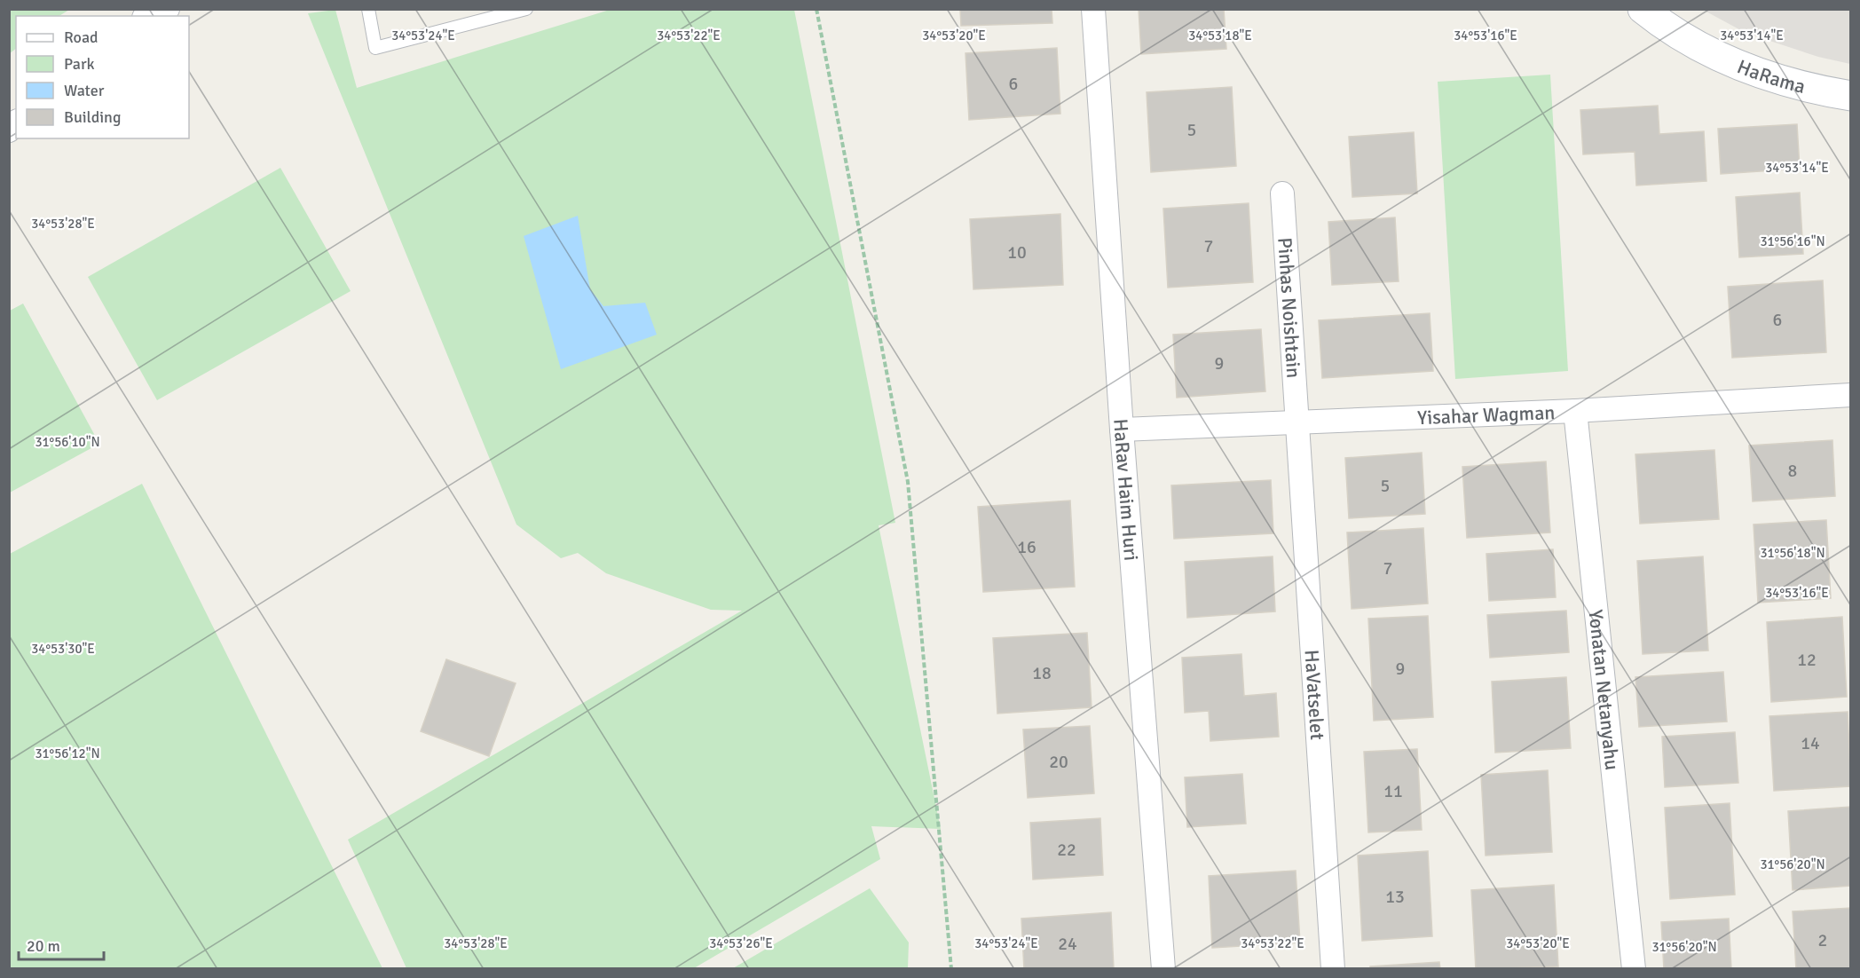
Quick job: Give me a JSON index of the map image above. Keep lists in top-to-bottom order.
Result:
{
  "streets": {
    "street": [
      "HaRama",
      "Pinhas Noishtain",
      "Yisahar Wagman",
      "HaRav Haim Huri",
      "Yonatan Netanyahu",
      "HaVatselet"
    ]
  },
  "crossings": [
    ["Pinhas Noishtain", "Yisahar Wagman"],
    ["Pinhas Noishtain", "HaVatselet"],
    ["Yisahar Wagman", "HaRav Haim Huri"],
    ["Yisahar Wagman", "Yonatan Netanyahu"],
    ["Yisahar Wagman", "HaVatselet"]
  ],
  "house_numbers": [
    "6",
    "5",
    "7",
    "10",
    "6",
    "9",
    "8",
    "5",
    "16",
    "7",
    "12",
    "9",
    "18",
    "14",
    "20",
    "11",
    "22",
    "13",
    "2",
    "24"
  ],
  "legend": [
    "Road",
    "Park",
    "Water",
    "Building"
  ],
  "scale_bar": "20 m",
  "coordinates": [
    "34°53'16\"E",
    "34°53'24\"E",
    "34°53'22\"E",
    "34°53'20\"E",
    "34°53'18\"E",
    "34°53'14\"E",
    "34°53'28\"E",
    "31°56'16\"N",
    "31°56'10\"N",
    "31°56'18\"N",
    "34°53'30\"E",
    "31°56'12\"N",
    "31°56'20\"N",
    "34°53'26\"E"
  ]
}
